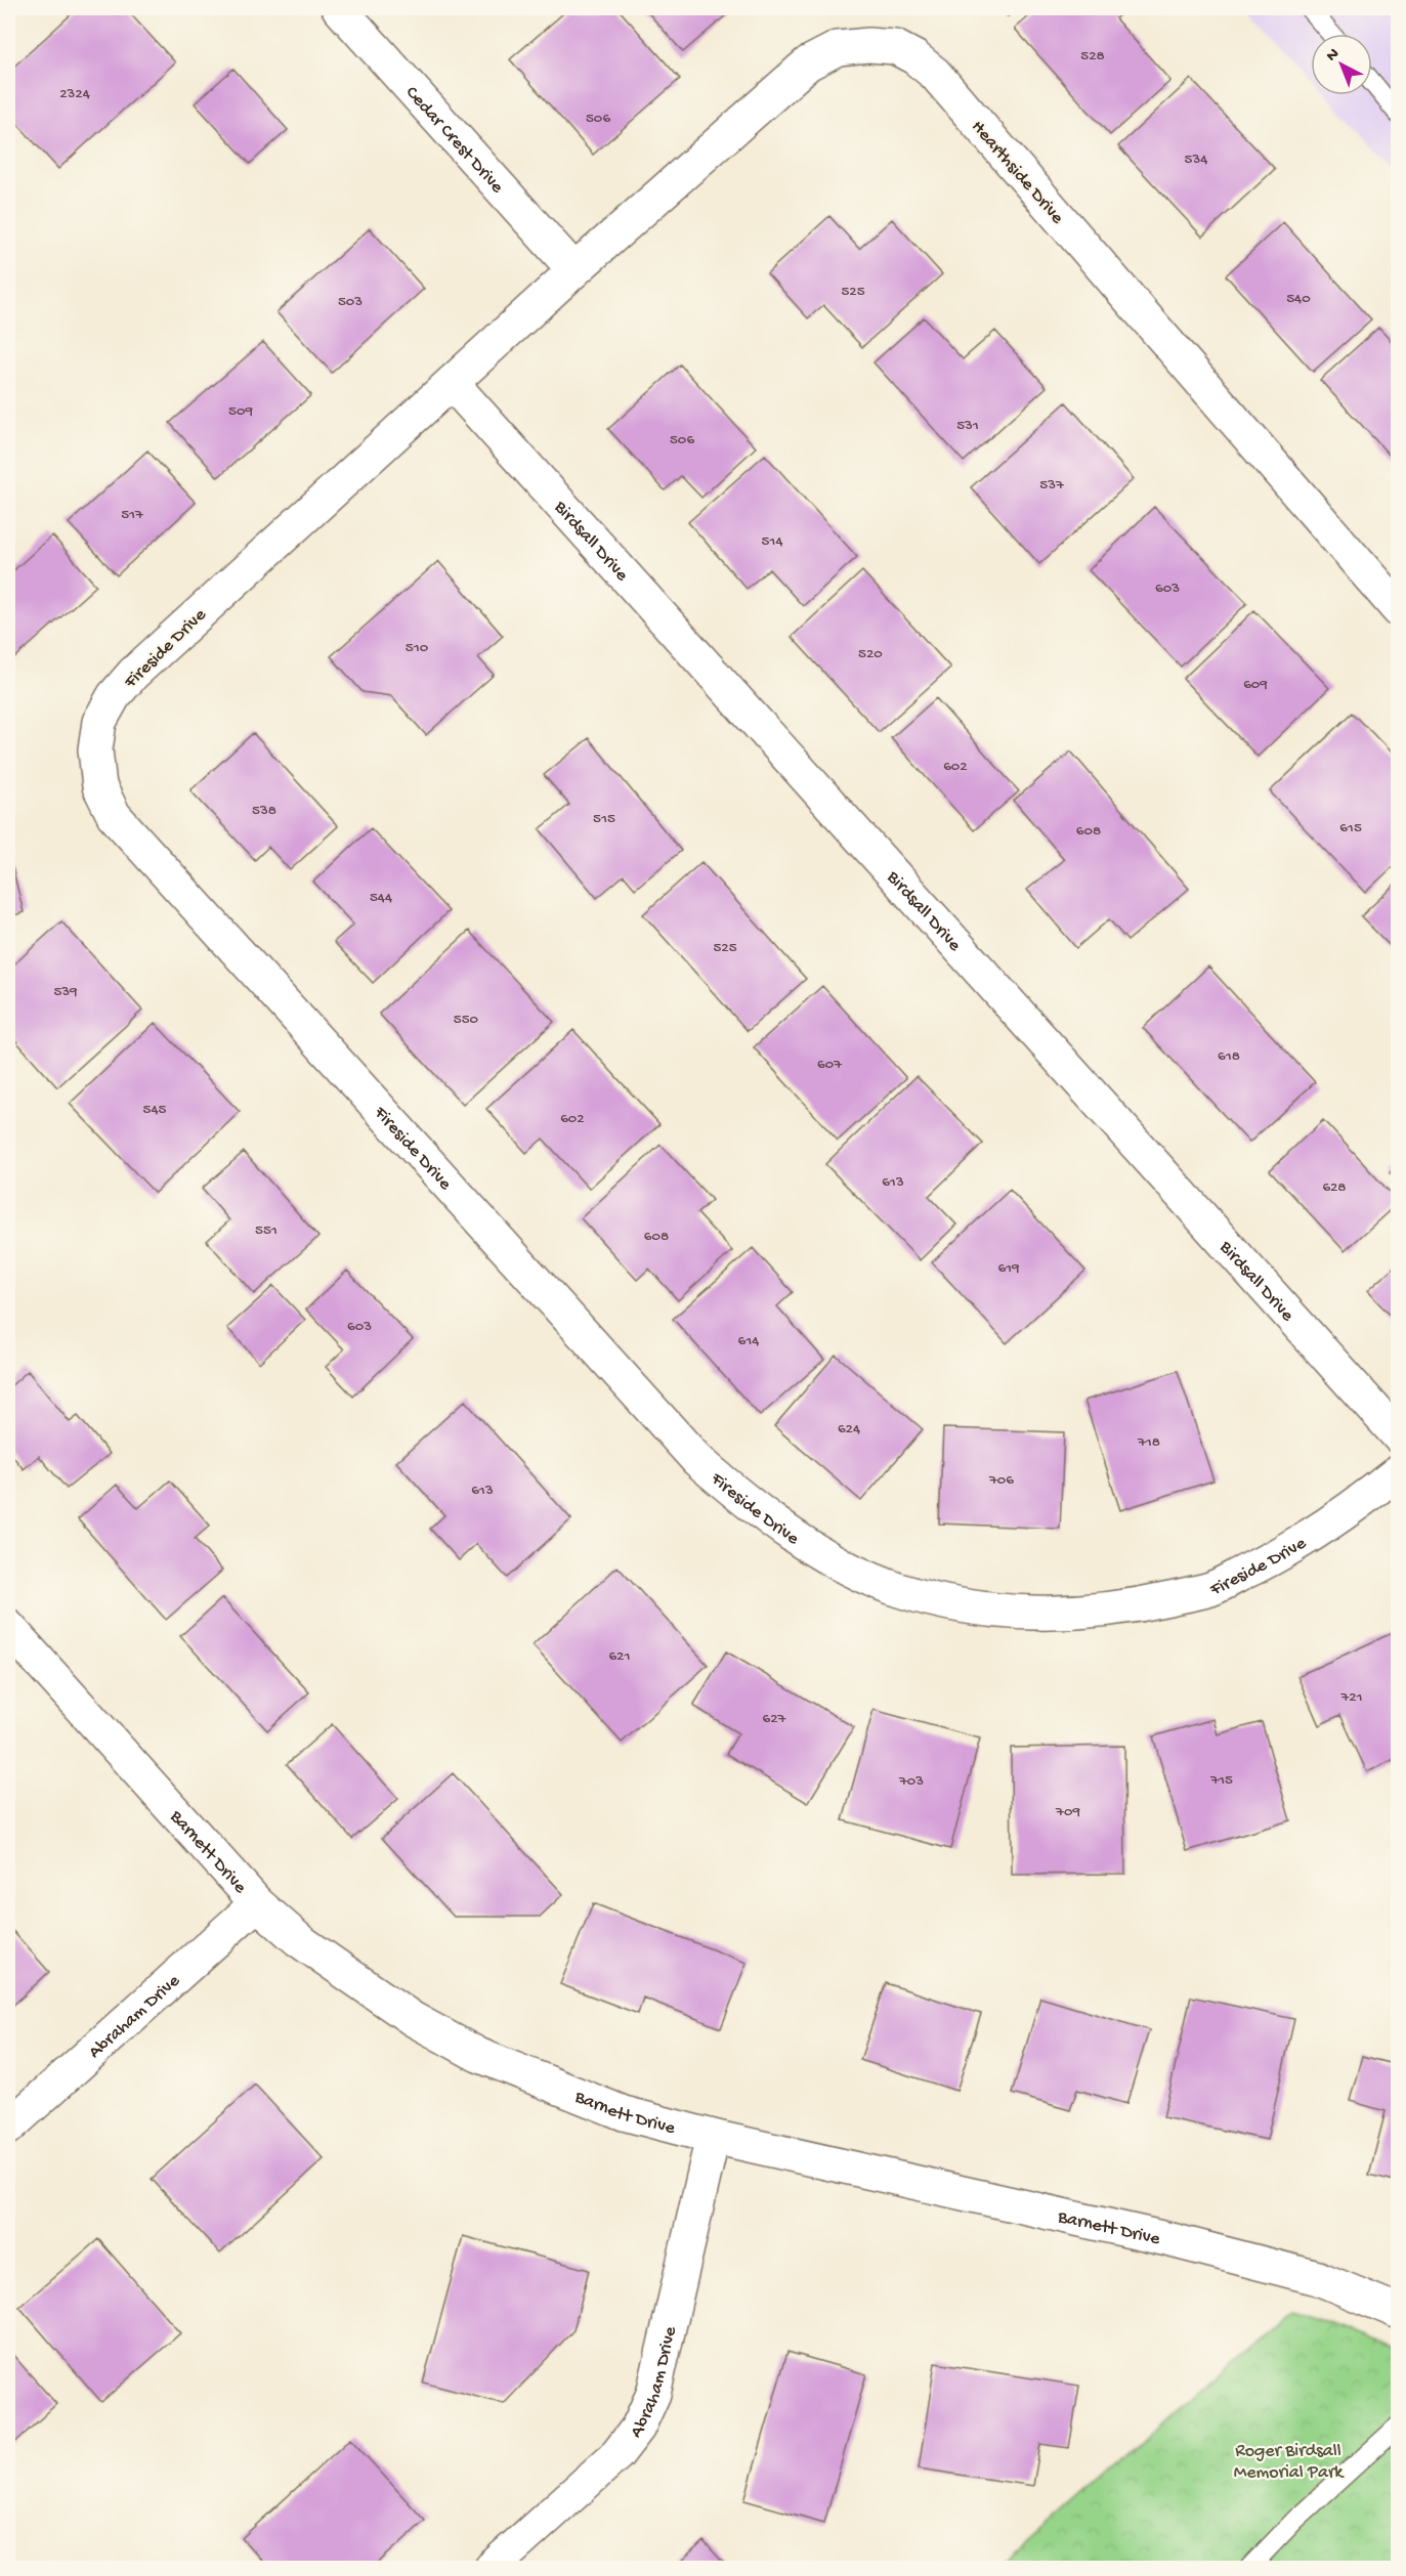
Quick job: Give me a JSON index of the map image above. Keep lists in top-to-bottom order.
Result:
{
  "streets": {
    "street": [
      "Cedar Crest Drive",
      "Hearthside Drive",
      "Birdsall Drive",
      "Fireside Drive",
      "Barnett Drive",
      "Abraham Drive"
    ]
  },
  "crossings": [
    ["Cedar Crest Drive", "Hearthside Drive"],
    ["Cedar Crest Drive", "Fireside Drive"],
    ["Hearthside Drive", "Fireside Drive"],
    ["Birdsall Drive", "Fireside Drive"],
    ["Barnett Drive", "Abraham Drive"]
  ],
  "parks": ["Roger Birdsall Memorial Park"],
  "house_numbers": [
    "528",
    "2324",
    "506",
    "534",
    "525",
    "540",
    "503",
    "509",
    "531",
    "506",
    "537",
    "517",
    "514",
    "603",
    "510",
    "520",
    "609",
    "602",
    "538",
    "515",
    "615",
    "608",
    "544",
    "525",
    "539",
    "550",
    "618",
    "607",
    "545",
    "602",
    "613",
    "628",
    "551",
    "608",
    "619",
    "603",
    "614",
    "624",
    "718",
    "706",
    "613",
    "621",
    "721",
    "627",
    "715",
    "703",
    "709"
  ],
  "north": "top left"
}
